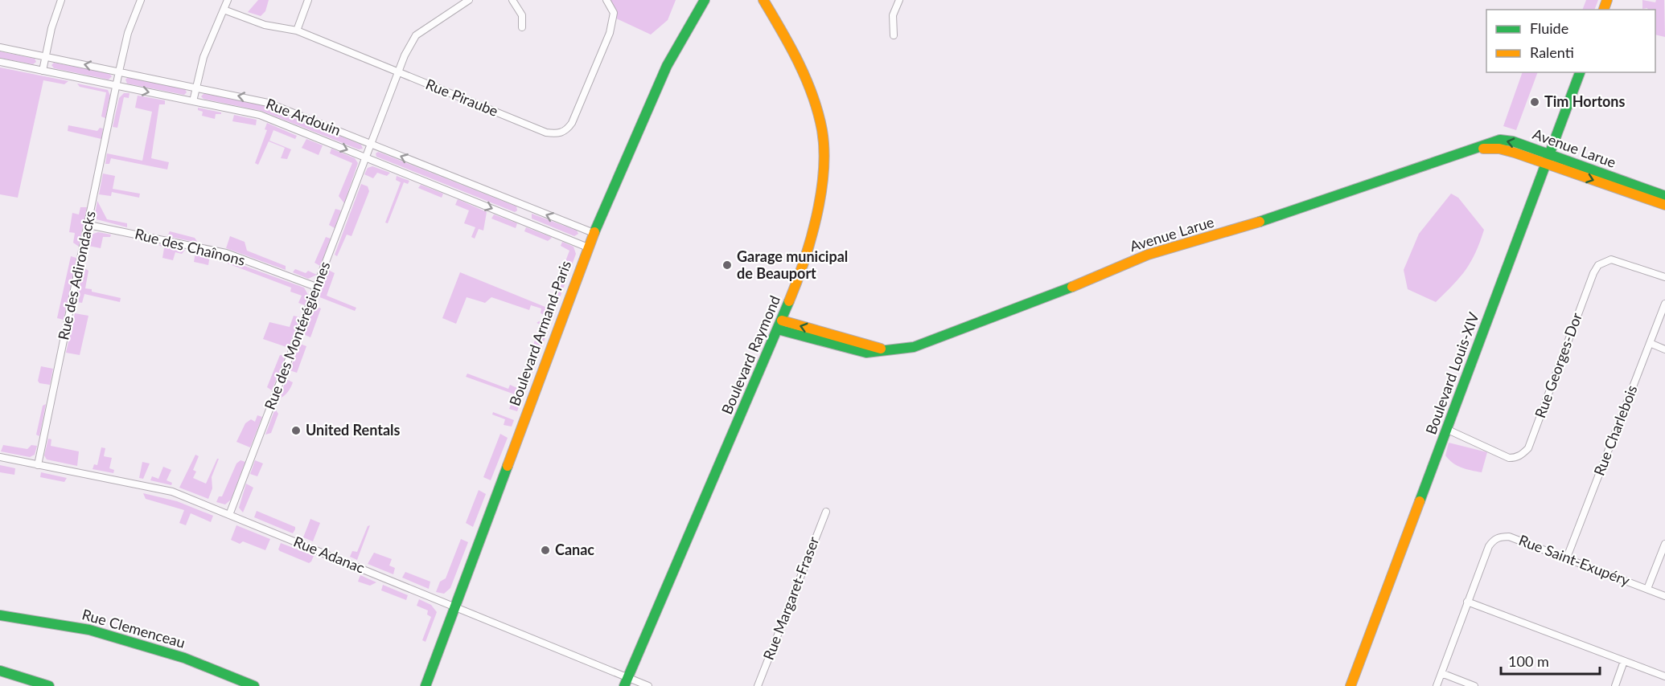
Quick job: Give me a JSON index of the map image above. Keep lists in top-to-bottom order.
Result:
{
  "streets": {
    "main road": [
      "Avenue Larue",
      "Boulevard Armand-Paris",
      "Boulevard Raymond",
      "Boulevard Louis-XIV",
      "Rue Clemenceau"
    ],
    "street": [
      "Rue Piraube",
      "Rue Ardouin",
      "Rue des Chaînons",
      "Rue des Adirondacks",
      "Rue des Montérégiennes",
      "Rue Georges-Dor",
      "Rue Charlebois",
      "Rue Adanac",
      "Rue Saint-Exupéry",
      "Rue Margaret-Fraser"
    ]
  },
  "crossings": [
    ["Rue Piraube", "Rue des Montérégiennes"],
    ["Rue Ardouin", "Rue des Adirondacks"],
    ["Rue Ardouin", "Boulevard Armand-Paris"],
    ["Rue Ardouin", "Rue des Montérégiennes"],
    ["Avenue Larue", "Boulevard Raymond"],
    ["Avenue Larue", "Boulevard Louis-XIV"],
    ["Rue des Chaînons", "Rue des Adirondacks"],
    ["Rue des Chaînons", "Rue des Montérégiennes"],
    ["Rue des Adirondacks", "Rue Adanac"],
    ["Boulevard Armand-Paris", "Rue Adanac"],
    ["Rue des Montérégiennes", "Rue Adanac"],
    ["Boulevard Raymond", "Rue Adanac"],
    ["Rue Georges-Dor", "Boulevard Louis-XIV"],
    ["Rue Charlebois", "Rue Saint-Exupéry"]
  ],
  "places": [
    "Tim Hortons",
    "Garage municipal de Beauport",
    "United Rentals",
    "Canac"
  ],
  "legend": ["Fluide", "Ralenti"],
  "scale_bar": "100 m"
}
